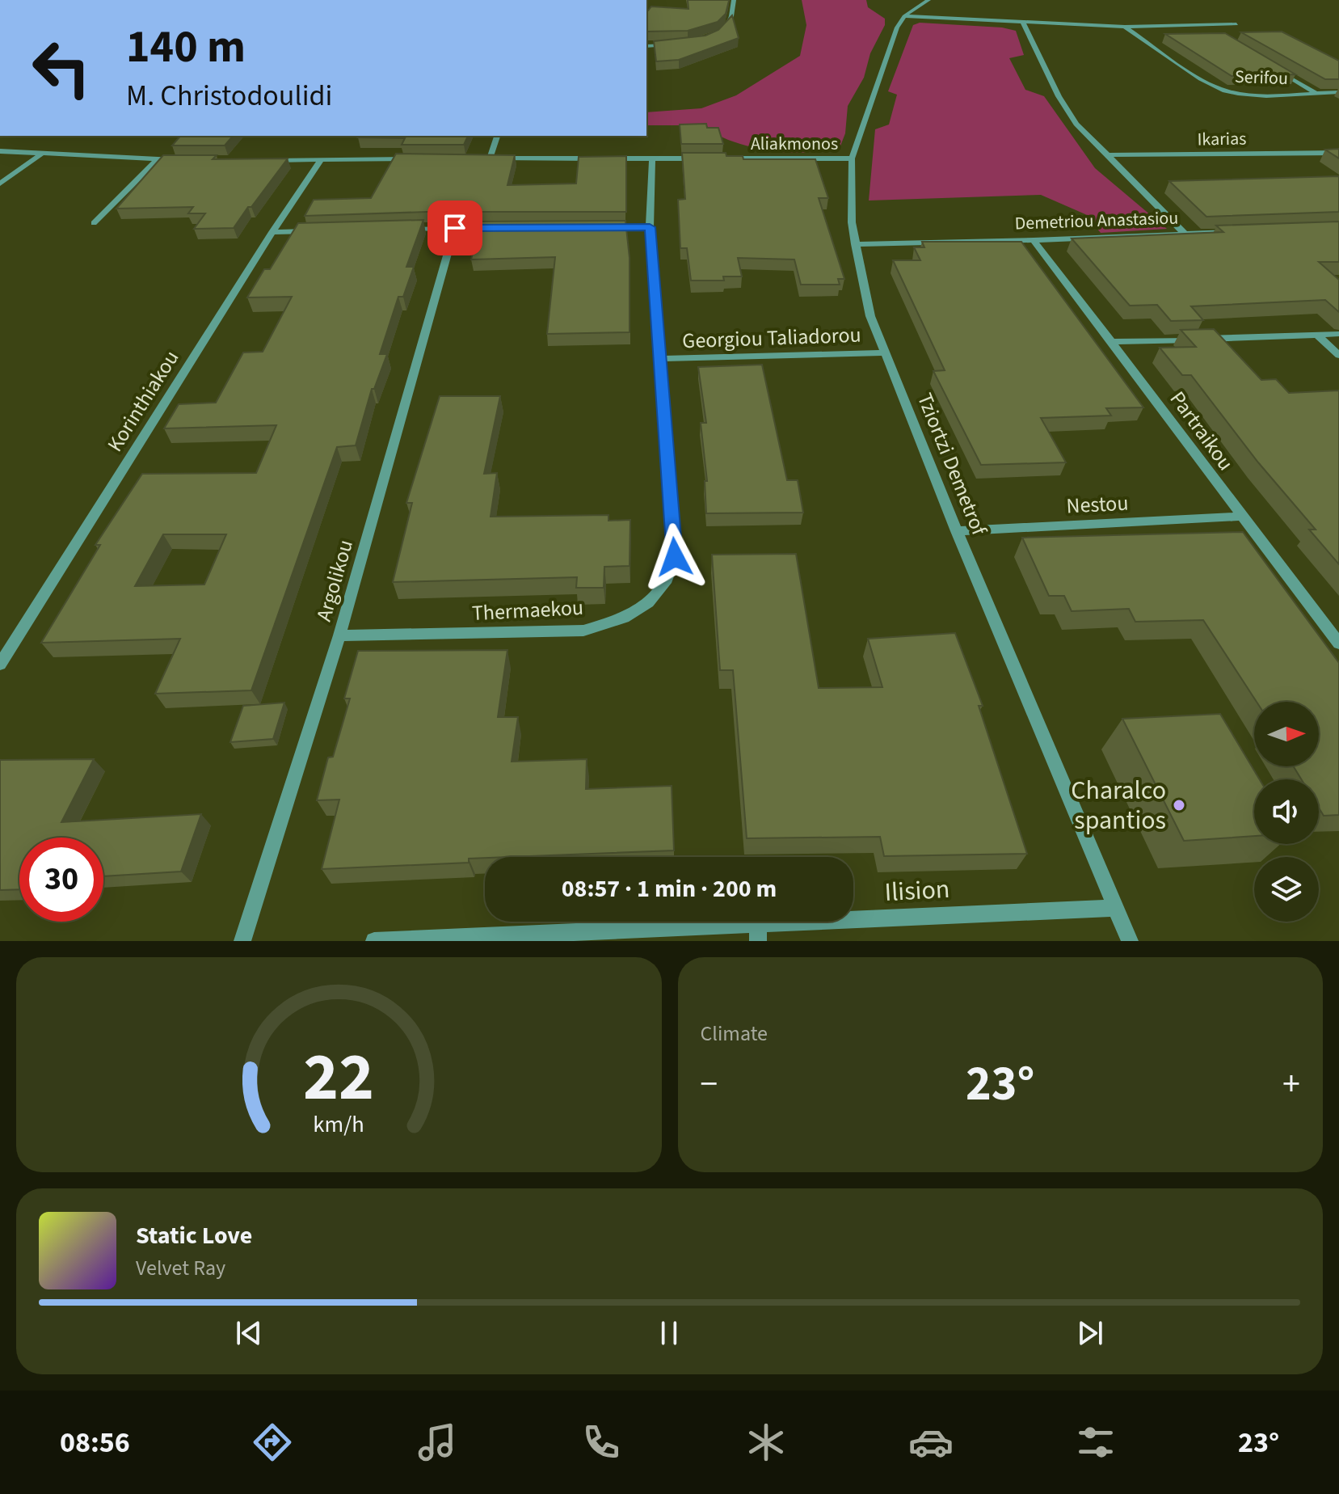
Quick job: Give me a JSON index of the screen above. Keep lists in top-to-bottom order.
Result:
{
  "streets": {
    "street": [
      "Serifou",
      "Ikarias",
      "Aliakmonos",
      "Demetriou Anastasiou",
      "Georgiou Taliadorou",
      "Korinthiakou",
      "Partraikou",
      "Tziortzi Demetrof",
      "Nestou",
      "Argolikou",
      "Thermaekou",
      "Ilision"
    ]
  },
  "crossings": [
    ["Aliakmonos", "Tziortzi Demetrof"],
    ["Demetriou Anastasiou", "Partraikou"],
    ["Demetriou Anastasiou", "Tziortzi Demetrof"],
    ["Georgiou Taliadorou", "Tziortzi Demetrof"],
    ["Georgiou Taliadorou", "Thermaekou"],
    ["Partraikou", "Nestou"],
    ["Tziortzi Demetrof", "Nestou"],
    ["Tziortzi Demetrof", "Ilision"],
    ["Argolikou", "Thermaekou"]
  ],
  "places": ["Charalco spantios"],
  "north": "right",
  "page": {
    "turn": ["140 m", "M. Christodoulidi"],
    "limit": "30",
    "trip": "08:57 · 1 min · 200 m",
    "tile": "Climate",
    "heat": ["−", "23°", "+"],
    "song": ["Static Love", "Velvet Ray"],
    "tabs": ["08:56", "23°"],
    "gauge": ["22", "km/h"]
  }
}
